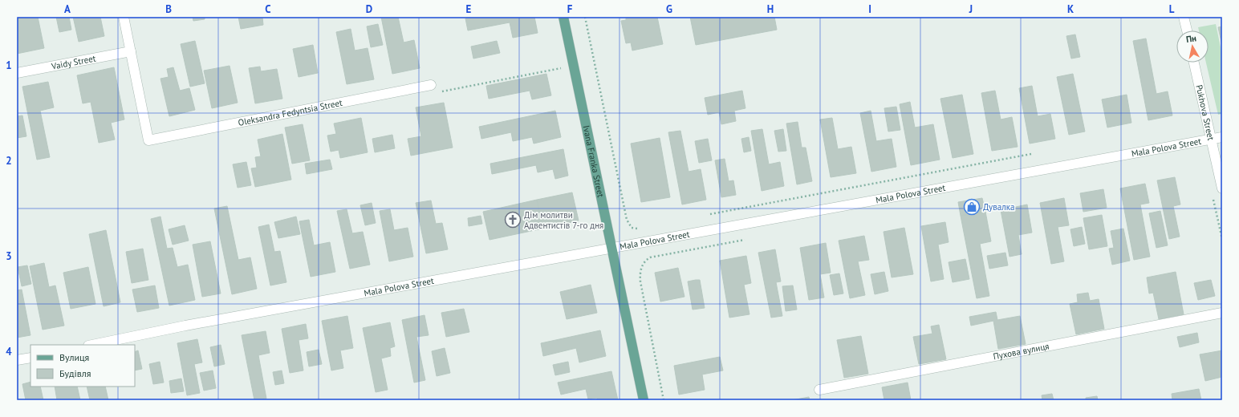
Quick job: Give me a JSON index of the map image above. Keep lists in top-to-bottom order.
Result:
{
  "streets": {
    "main road": ["Ivana Franka Street"],
    "street": [
      "Vaidy Street",
      "Oleksandra Fedyntsia Street",
      "Pukhova Street",
      "Mala Polova Street",
      "Пухова вулиця"
    ]
  },
  "crossings": [
    ["Vaidy Street", "Oleksandra Fedyntsia Street"],
    ["Pukhova Street", "Mala Polova Street"],
    ["Mala Polova Street", "Ivana Franka Street"]
  ],
  "places": {
    "shop": ["Дувалка"],
    "church": ["Дім молитви Адвентистів 7-го дня"]
  },
  "legend": ["Вулиця", "Будівля"],
  "north": "top",
  "grid": {
    "columns": [
      "A",
      "B",
      "C",
      "D",
      "E",
      "F",
      "G",
      "H",
      "I",
      "J",
      "K",
      "L"
    ],
    "rows": [
      "1",
      "2",
      "3",
      "4"
    ]
  }
}
